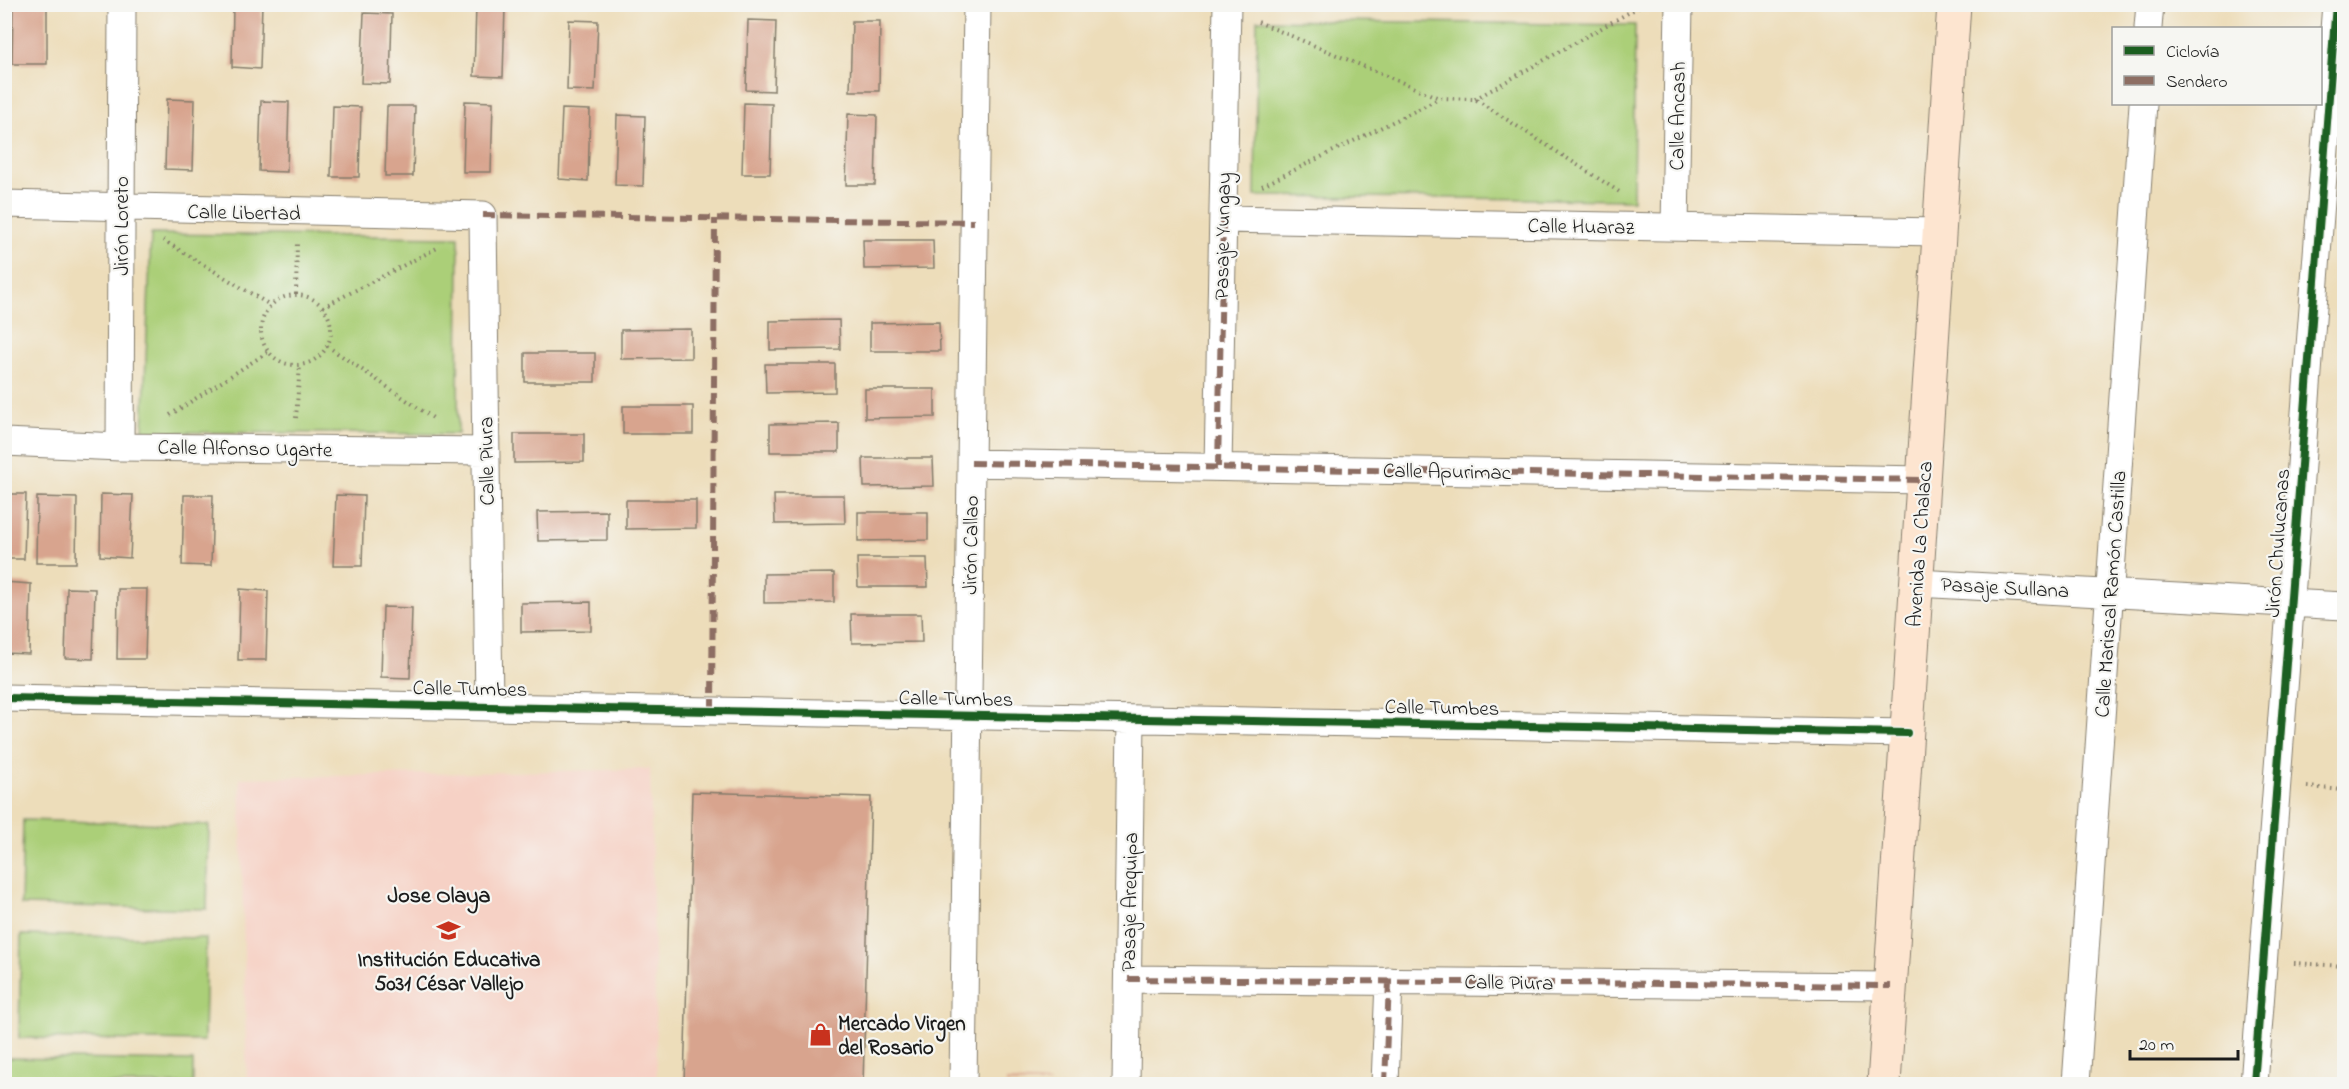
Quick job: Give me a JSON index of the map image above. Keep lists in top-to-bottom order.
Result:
{
  "streets": {
    "street": [
      "Calle Ancash",
      "Calle Libertad",
      "Jirón Loreto",
      "Calle Huaraz",
      "Pasaje Yungay",
      "Calle Alfonso Ugarte",
      "Calle Piura",
      "Calle Apurimac",
      "Jirón Chulucanas",
      "Avenida La Chalaca",
      "Jirón Callao",
      "Pasaje Sullana",
      "Calle Mariscal Ramón Castilla",
      "Calle Tumbes",
      "Pasaje Arequipa"
    ]
  },
  "crossings": [
    ["Calle Ancash", "Calle Huaraz"],
    ["Calle Libertad", "Jirón Loreto"],
    ["Calle Libertad", "Calle Piura"],
    ["Jirón Loreto", "Calle Alfonso Ugarte"],
    ["Calle Huaraz", "Pasaje Yungay"],
    ["Calle Huaraz", "Avenida La Chalaca"],
    ["Pasaje Yungay", "Calle Apurimac"],
    ["Calle Alfonso Ugarte", "Calle Piura"],
    ["Calle Piura", "Avenida La Chalaca"],
    ["Calle Piura", "Calle Tumbes"],
    ["Calle Piura", "Pasaje Arequipa"],
    ["Calle Apurimac", "Avenida La Chalaca"],
    ["Calle Apurimac", "Jirón Callao"],
    ["Jirón Chulucanas", "Pasaje Sullana"],
    ["Avenida La Chalaca", "Pasaje Sullana"],
    ["Avenida La Chalaca", "Calle Tumbes"],
    ["Jirón Callao", "Calle Tumbes"],
    ["Pasaje Sullana", "Calle Mariscal Ramón Castilla"],
    ["Calle Tumbes", "Pasaje Arequipa"]
  ],
  "districts": ["Jose Olaya"],
  "places": {
    "school or university": ["Institución Educativa 5031 César Vallejo"],
    "shop": ["Mercado Virgen del Rosario"]
  },
  "legend": ["Ciclovía", "Sendero"],
  "scale_bar": "20 m"
}
